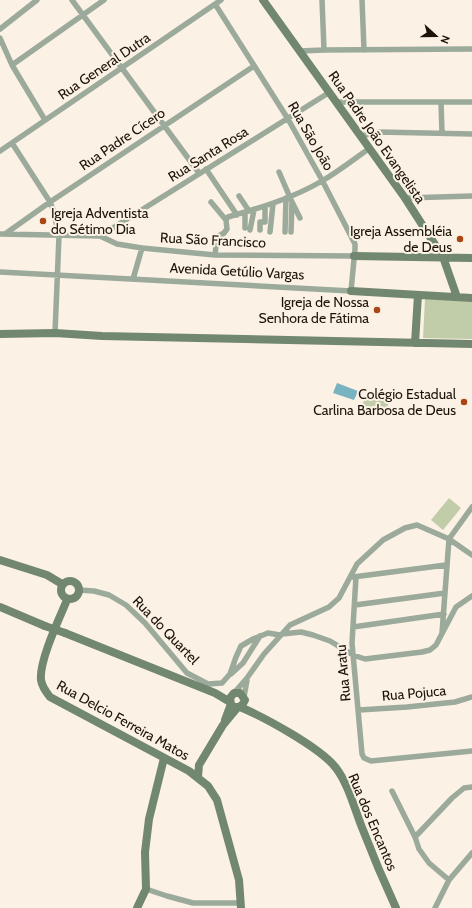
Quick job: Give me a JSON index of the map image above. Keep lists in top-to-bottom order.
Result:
{
  "streets": {
    "street": [
      "Rua General Dutra",
      "Rua São João",
      "Rua Padre João Evangelista",
      "Rua Padre Cícero",
      "Rua Santa Rosa",
      "Rua São Francisco",
      "Avenida Getúlio Vargas",
      "Rua do Quartel",
      "Rua Aratu",
      "Rua Pojuca",
      "Rua Delcio Ferreira Matos",
      "Rua dos Encantos"
    ]
  },
  "crossings": [
    ["Rua General Dutra", "Rua São João"],
    ["Rua São João", "Rua Padre Cícero"],
    ["Rua São João", "Rua Santa Rosa"],
    ["Rua São João", "Rua São Francisco"],
    ["Rua São João", "Avenida Getúlio Vargas"],
    ["Rua Padre João Evangelista", "Rua Santa Rosa"],
    ["Rua Padre João Evangelista", "Avenida Getúlio Vargas"],
    ["Rua Padre Cícero", "Rua São Francisco"],
    ["Rua Santa Rosa", "Rua São Francisco"],
    ["Rua do Quartel", "Rua Delcio Ferreira Matos"],
    ["Rua do Quartel", "Rua dos Encantos"],
    ["Rua Aratu", "Rua Pojuca"]
  ],
  "places": [
    "Igreja Adventista do Sétimo Dia",
    "Igreja Assembléia de Deus",
    "Igreja de Nossa Senhora de Fátima",
    "Colégio Estadual Carlina Barbosa de Deus"
  ],
  "north": "right"
}
